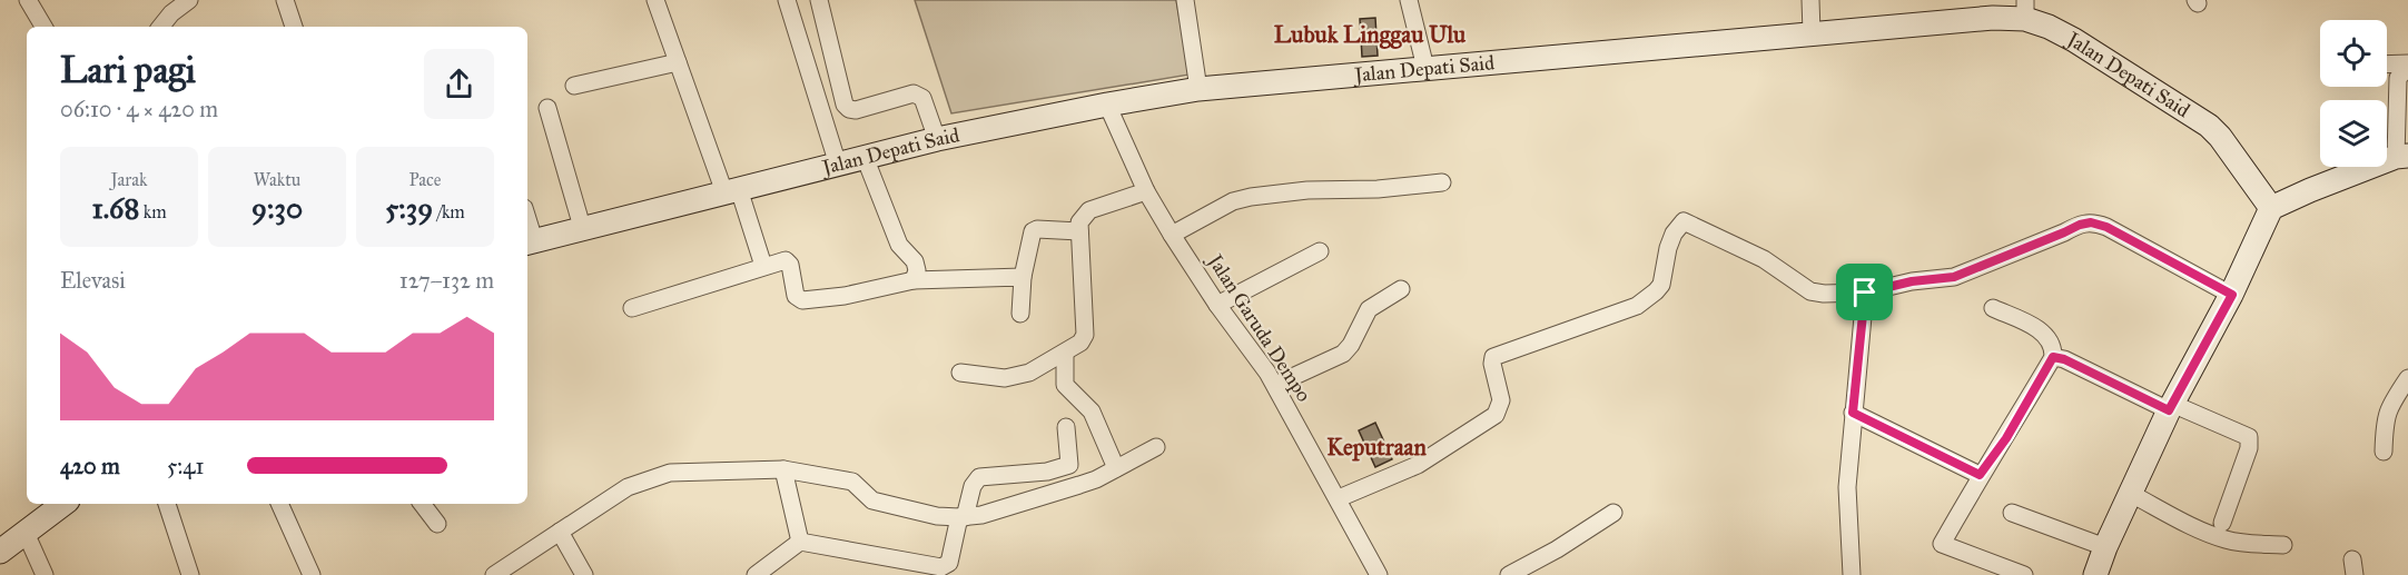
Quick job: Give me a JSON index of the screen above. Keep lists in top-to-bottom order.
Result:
{
  "streets": {
    "main road": ["Jalan Depati Said"],
    "street": ["Jalan Garuda Dempo"]
  },
  "crossings": [
    ["Jalan Depati Said", "Jalan Garuda Dempo"]
  ],
  "districts": ["Lubuk Linggau Ulu", "Keputraan"],
  "page": {
    "heading": ["Lari pagi", "06:10 · 4 × 420 m"],
    "stats": [
      ["Jarak", "1.68 km"],
      ["Waktu", "9:30"],
      ["Pace", "5:39 /km"]
    ],
    "chart": ["Elevasi", "127–132 m"],
    "list": [
      {
        "name": "420 m",
        "note": "5:41"
      }
    ]
  }
}
